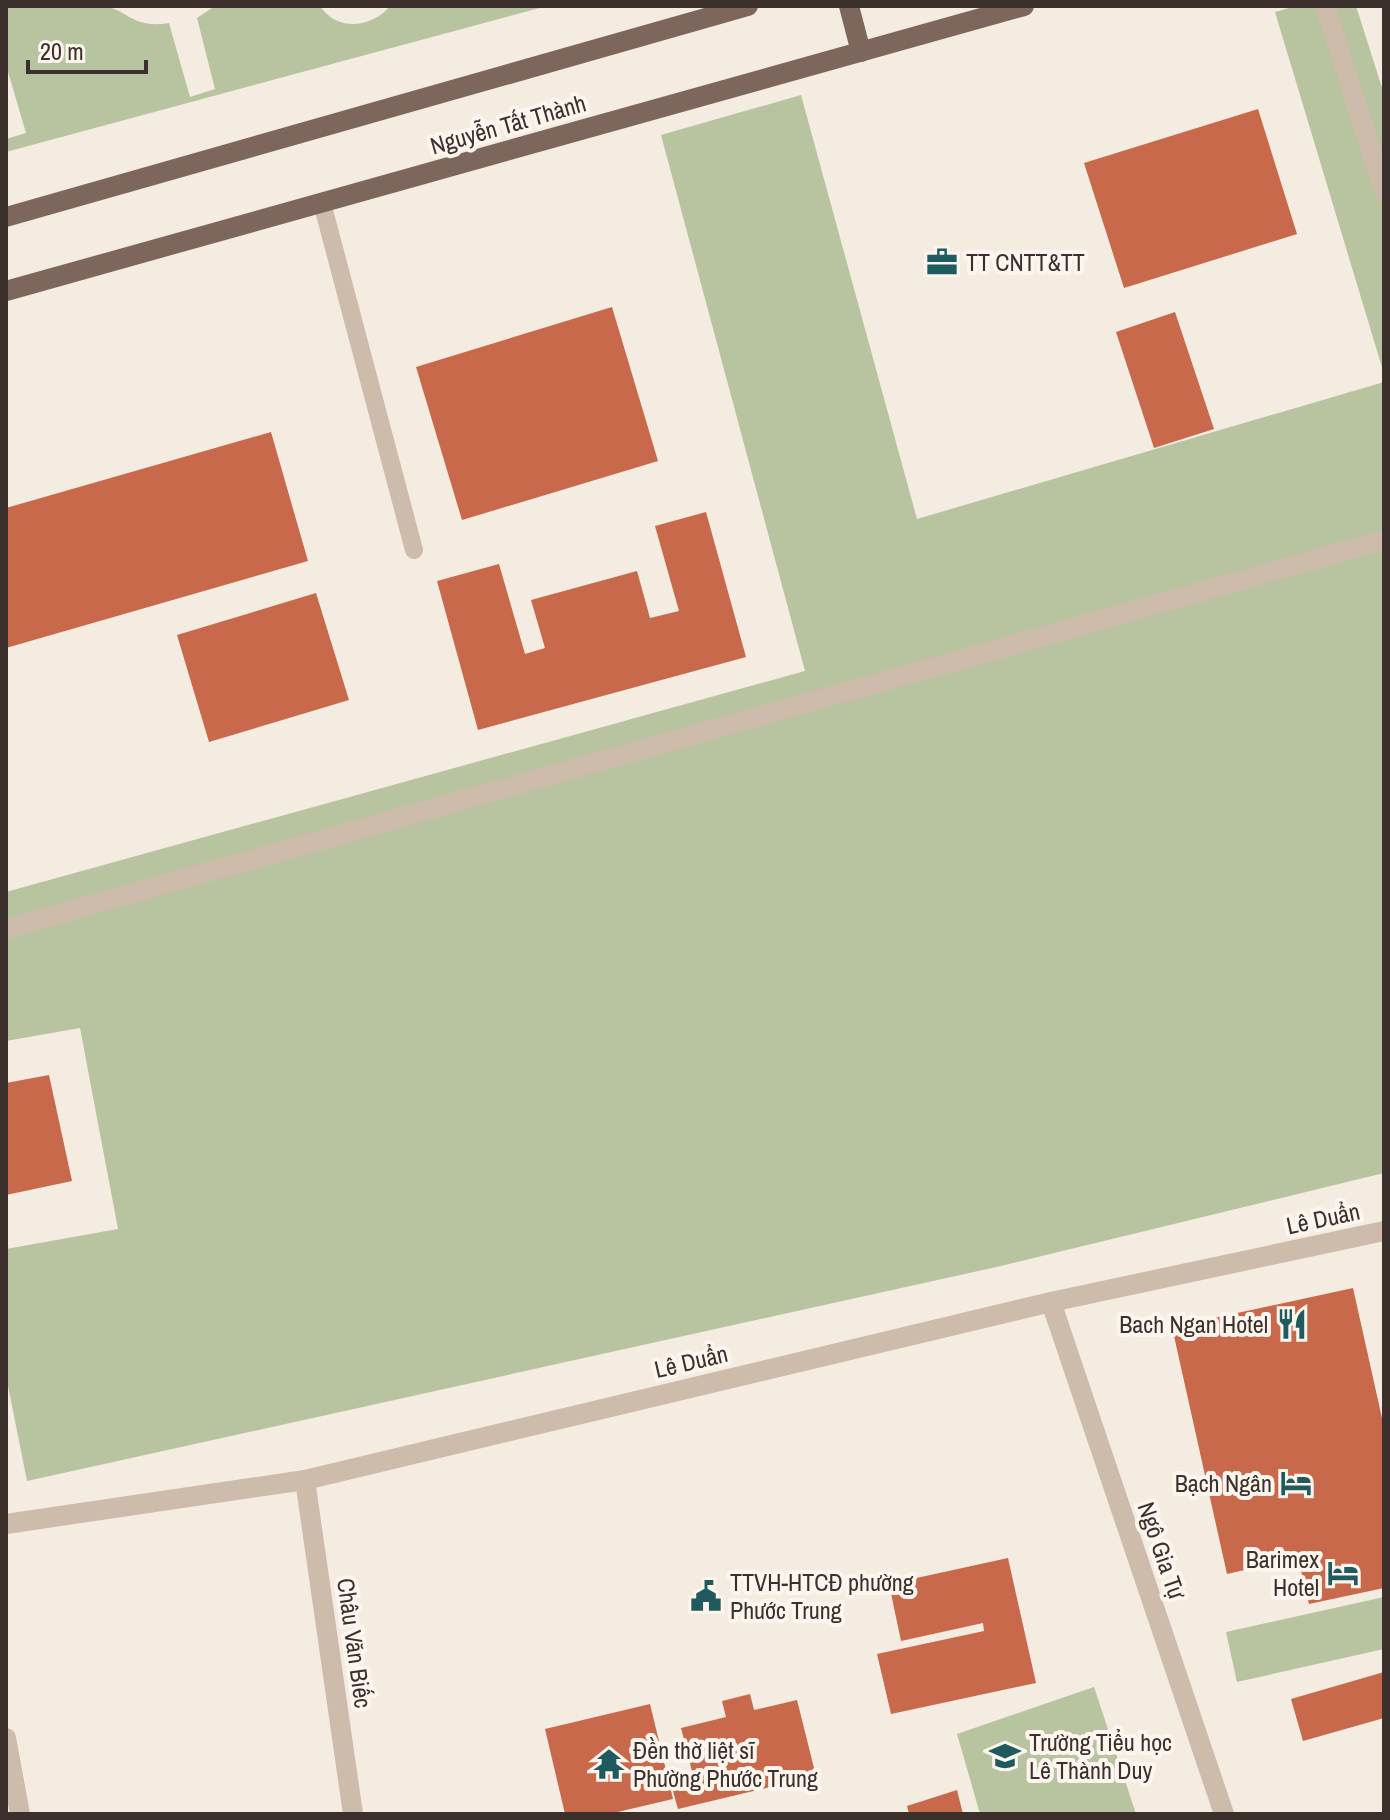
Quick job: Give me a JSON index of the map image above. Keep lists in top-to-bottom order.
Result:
{
  "streets": {
    "main road": ["Nguyễn Tất Thành"],
    "street": ["Lê Duẩn", "Ngô Gia Tự", "Châu Văn Biếc"]
  },
  "crossings": [
    ["Lê Duẩn", "Ngô Gia Tự"],
    ["Lê Duẩn", "Châu Văn Biếc"]
  ],
  "places": {
    "office": ["TT CNTT&TT"],
    "restaurant": ["Bach Ngan Hotel"],
    "hotel": ["Bạch Ngân", "Barimex Hotel"],
    "public building": ["TTVH-HTCĐ phường Phước Trung"],
    "school or university": ["Trường Tiểu học Lê Thành Duy"],
    "temple": ["Đền thờ liệt sĩ Phường Phước Trung"]
  },
  "scale_bar": "20 m"
}
